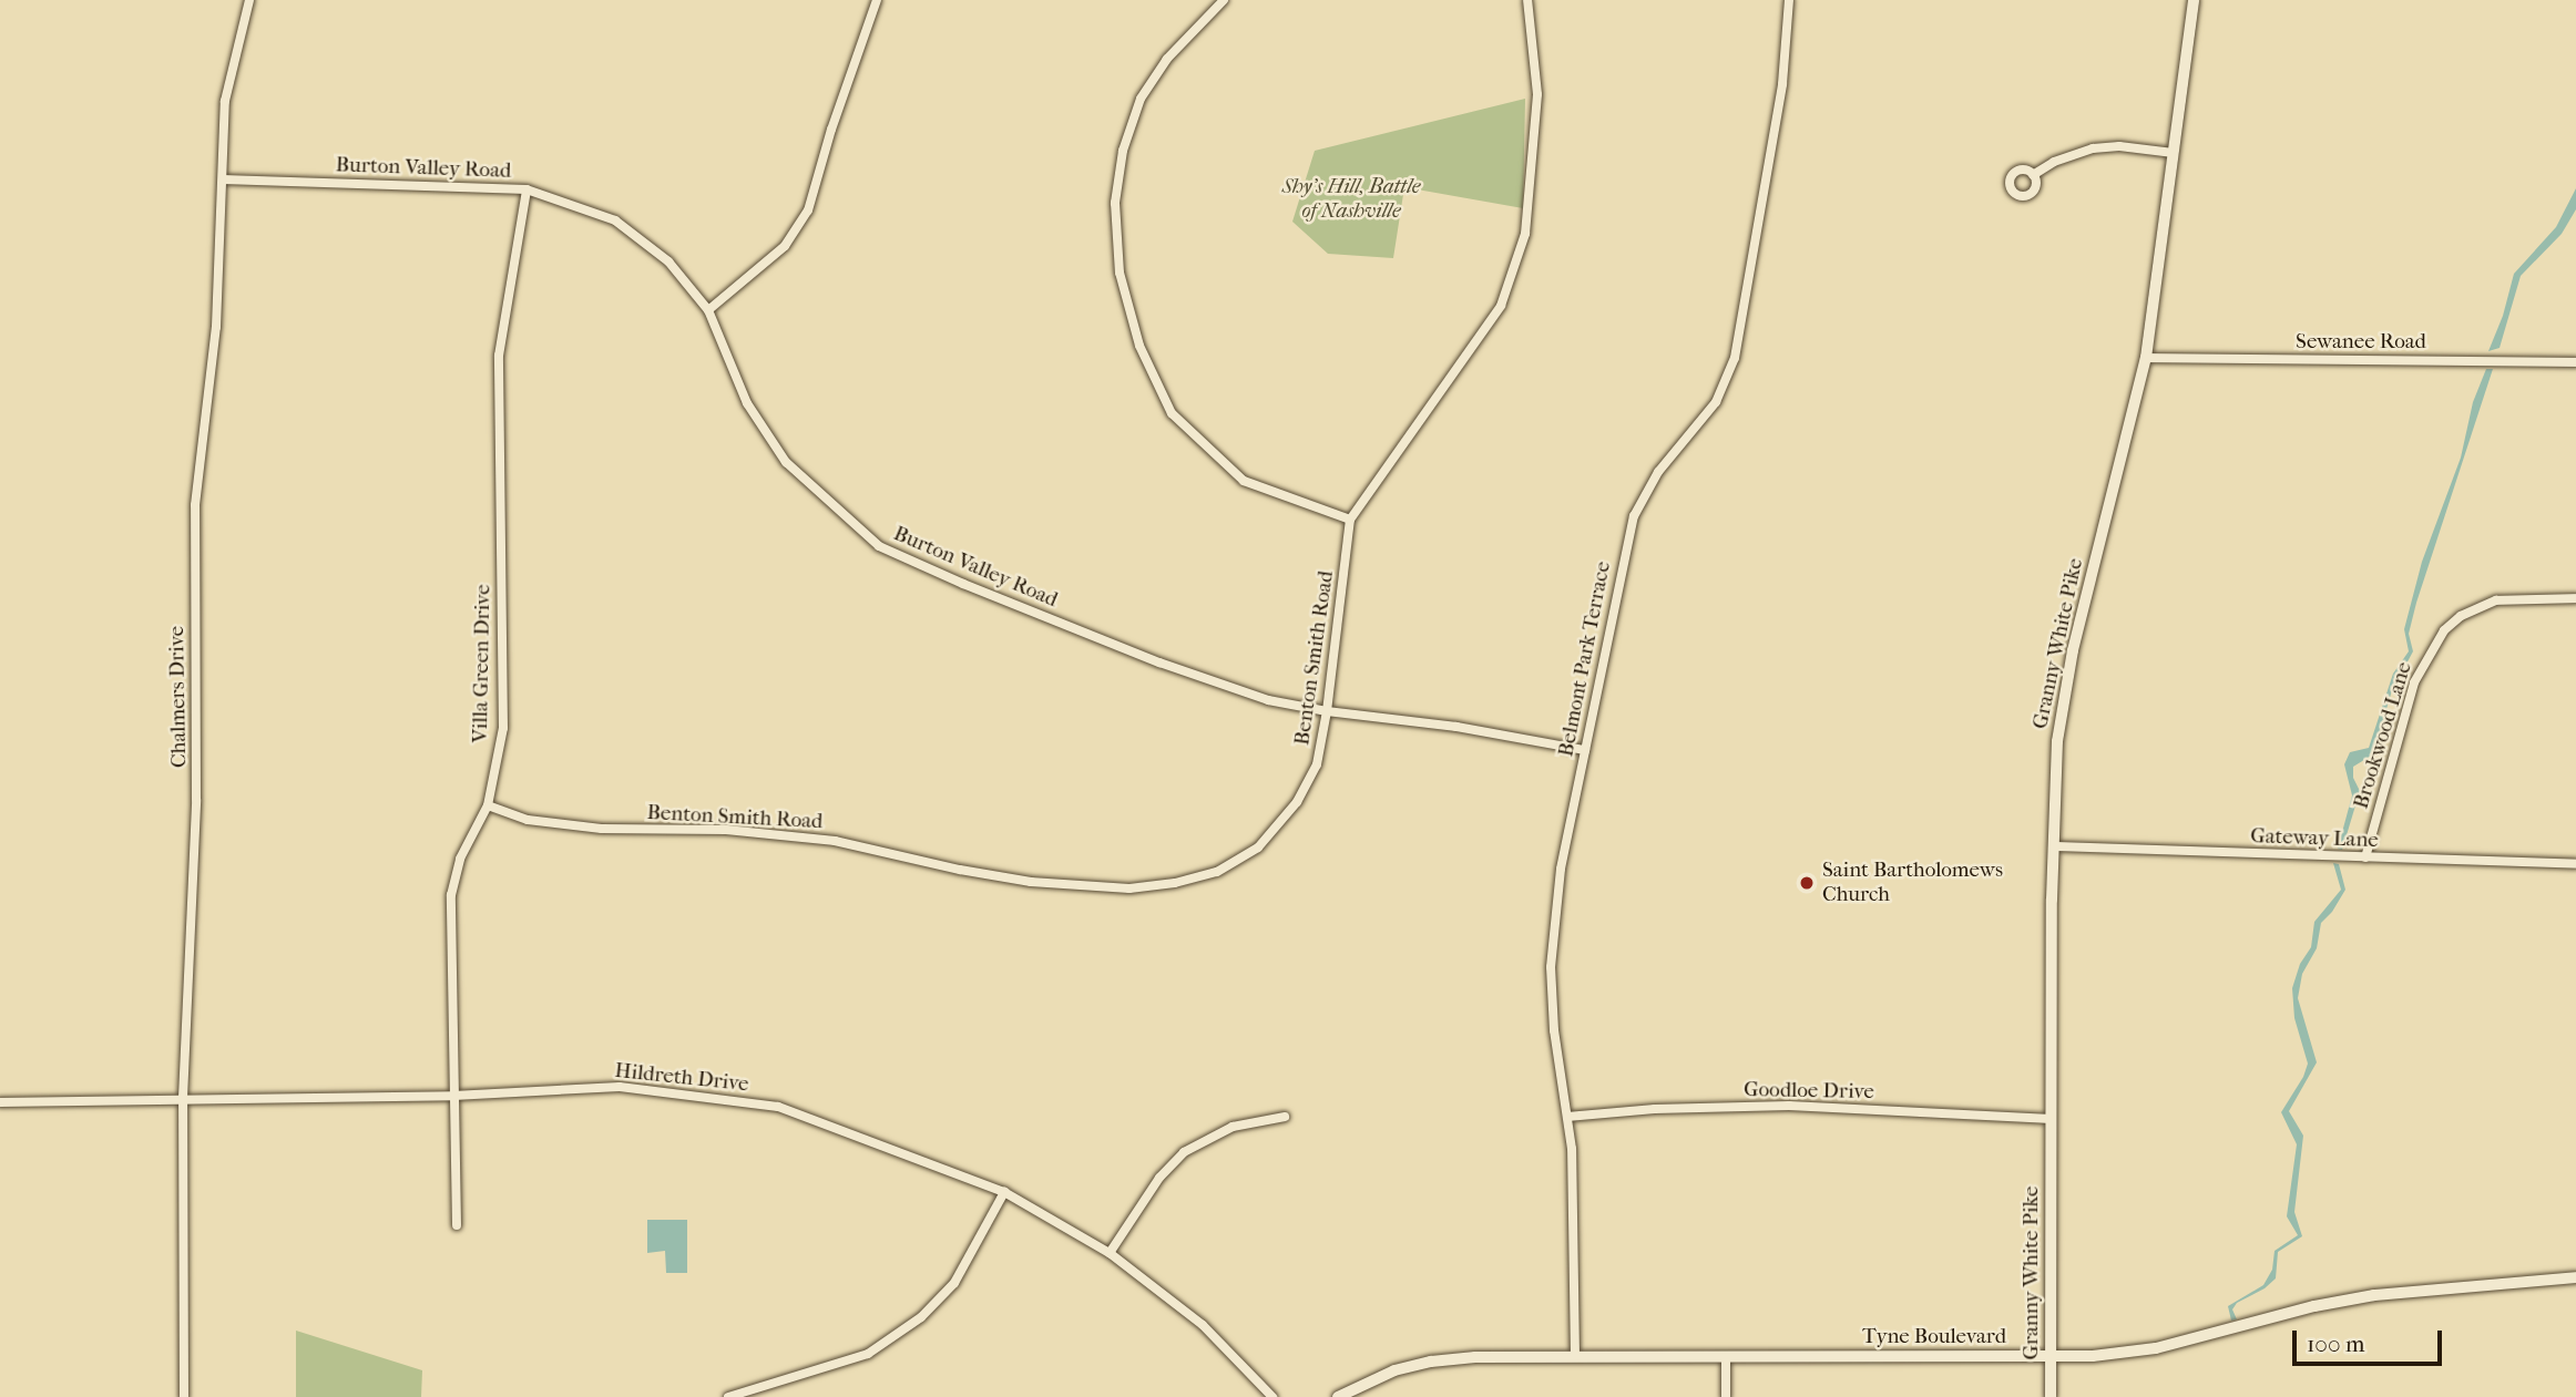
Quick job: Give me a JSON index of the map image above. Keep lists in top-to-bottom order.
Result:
{
  "streets": {
    "main road": ["Granny White Pike", "Tyne Boulevard"],
    "street": [
      "Burton Valley Road",
      "Sewanee Road",
      "Benton Smith Road",
      "Belmont Park Terrace",
      "Villa Green Drive",
      "Chalmers Drive",
      "Brookwood Lane",
      "Gateway Lane",
      "Hildreth Drive",
      "Goodloe Drive"
    ]
  },
  "crossings": [
    ["Burton Valley Road", "Benton Smith Road"],
    ["Burton Valley Road", "Belmont Park Terrace"],
    ["Burton Valley Road", "Villa Green Drive"],
    ["Burton Valley Road", "Chalmers Drive"],
    ["Sewanee Road", "Granny White Pike"],
    ["Granny White Pike", "Gateway Lane"],
    ["Granny White Pike", "Goodloe Drive"],
    ["Granny White Pike", "Tyne Boulevard"],
    ["Benton Smith Road", "Villa Green Drive"],
    ["Belmont Park Terrace", "Goodloe Drive"],
    ["Belmont Park Terrace", "Tyne Boulevard"],
    ["Villa Green Drive", "Hildreth Drive"],
    ["Chalmers Drive", "Hildreth Drive"],
    ["Brookwood Lane", "Gateway Lane"]
  ],
  "parks": ["Shy's Hill, Battle of Nashville"],
  "places": ["Saint Bartholomews Church"],
  "scale_bar": "100 m"
}
